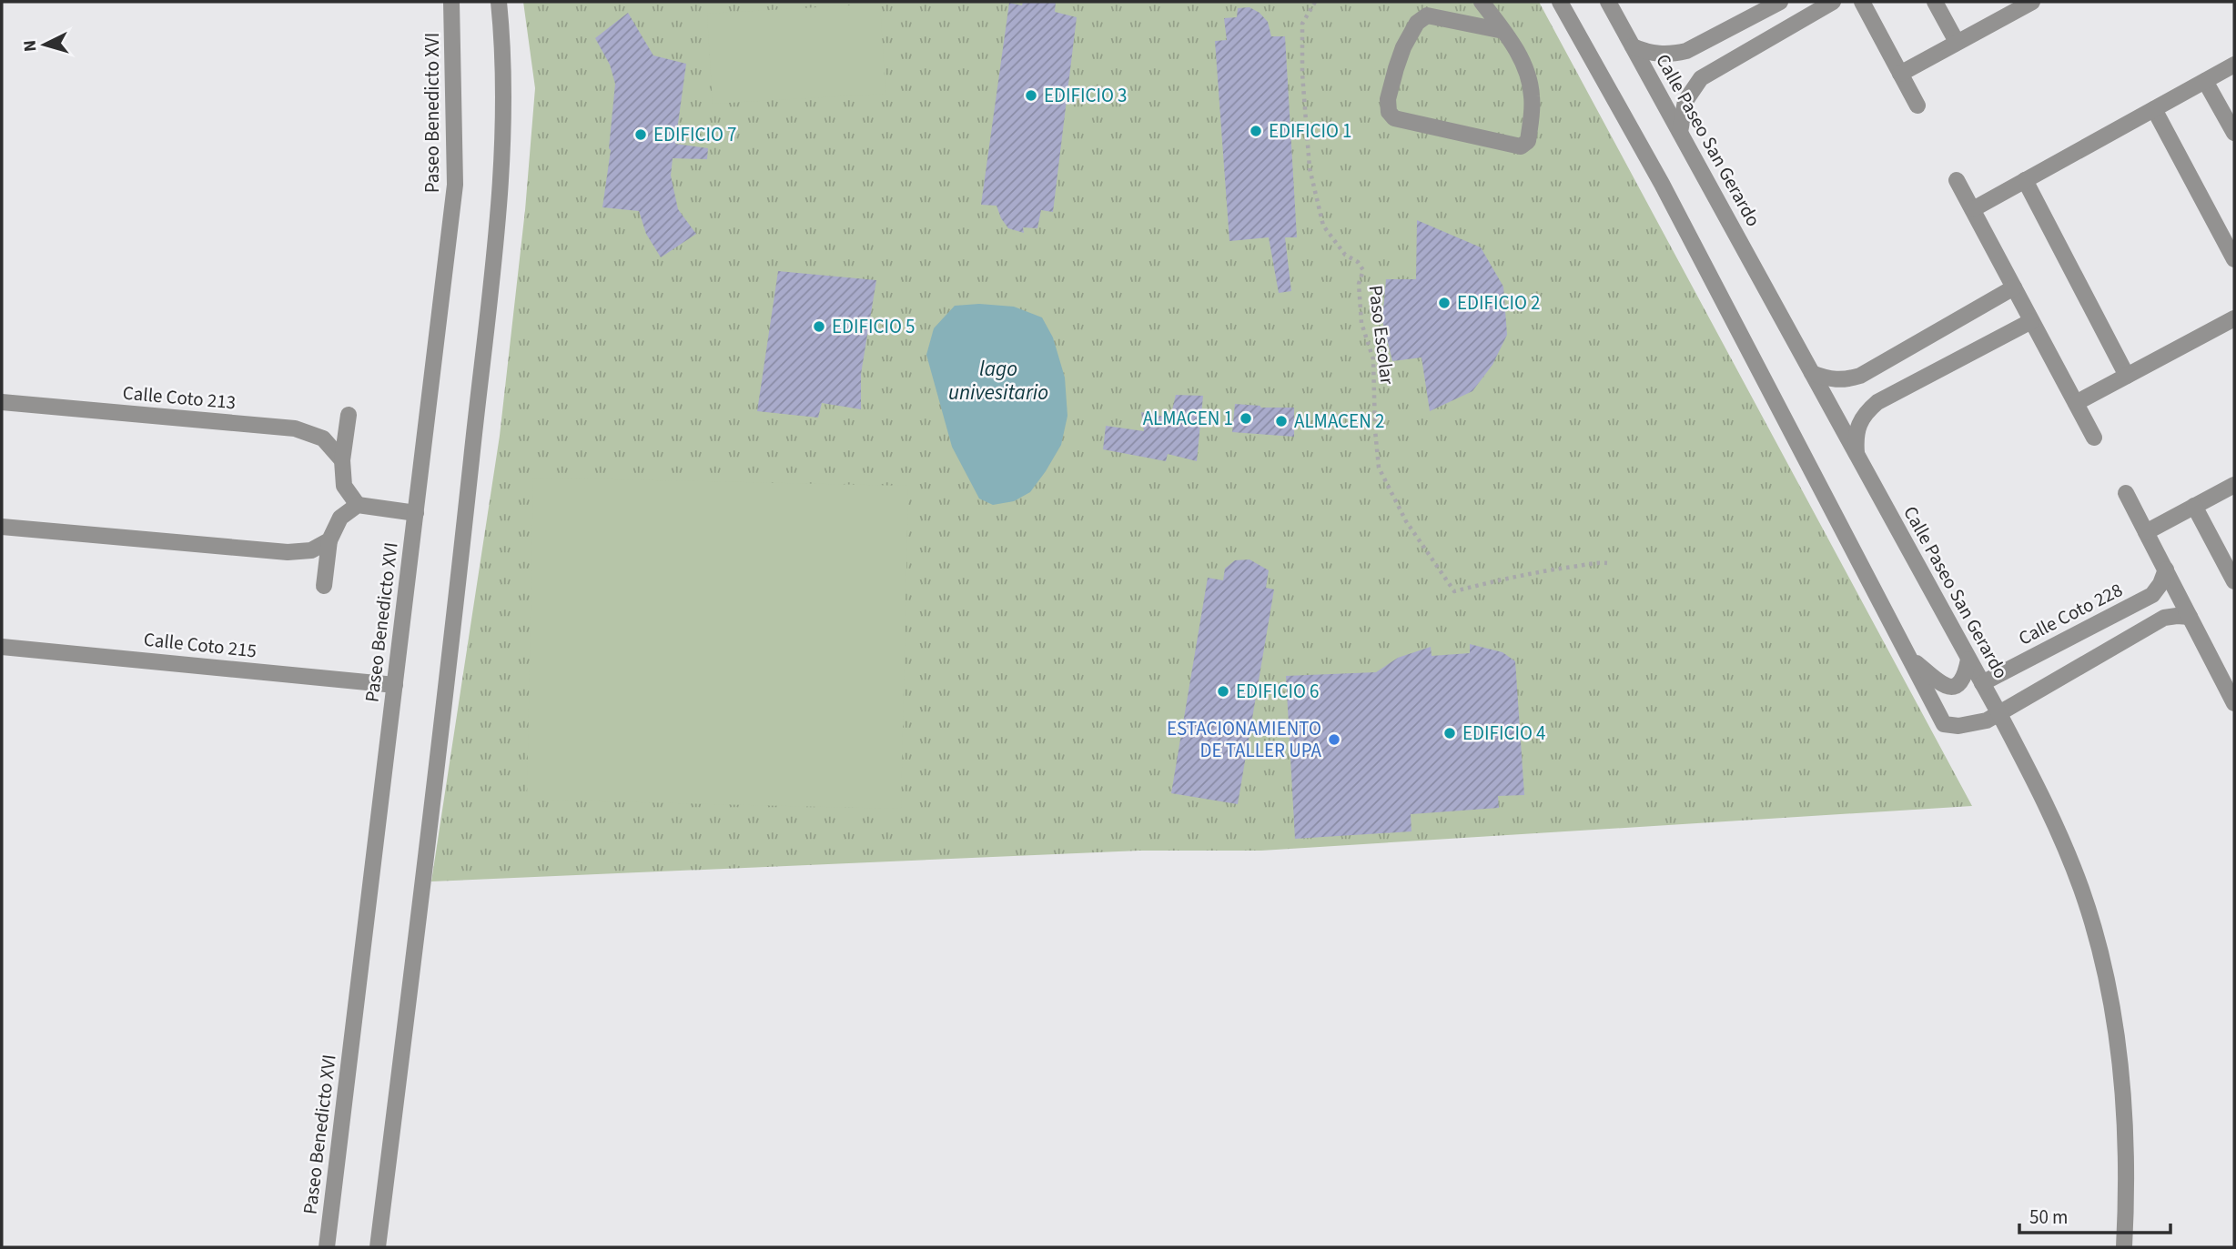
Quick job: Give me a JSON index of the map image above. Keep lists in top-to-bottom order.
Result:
{
  "streets": {
    "street": [
      "Paseo Benedicto XVI",
      "Calle Paseo San Gerardo",
      "Calle Coto 213",
      "Calle Coto 228",
      "Calle Coto 215"
    ],
    "path": ["Paso Escolar"]
  },
  "crossings": [
    ["Paseo Benedicto XVI", "Calle Coto 215"],
    ["Calle Paseo San Gerardo", "Calle Coto 228"]
  ],
  "water": ["lago univesitario"],
  "places": [
    "EDIFICIO 3",
    "EDIFICIO 1",
    "EDIFICIO 7",
    "EDIFICIO 2",
    "EDIFICIO 5",
    "ALMACEN 1",
    "ALMACEN 2",
    "EDIFICIO 6",
    "EDIFICIO 4",
    "ESTACIONAMIENTO DE TALLER UPA"
  ],
  "scale_bar": "50 m",
  "north": "left"
}
